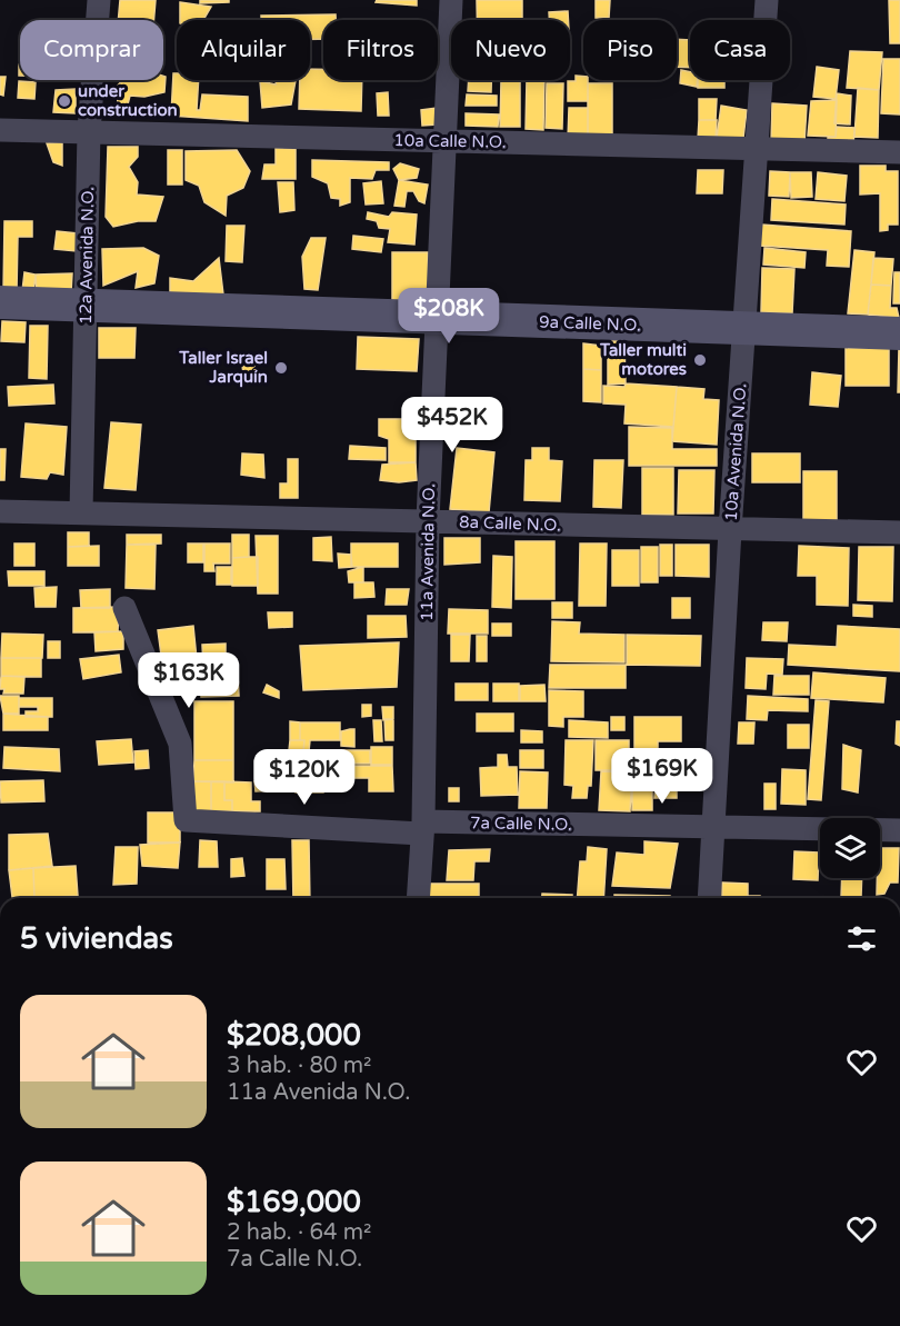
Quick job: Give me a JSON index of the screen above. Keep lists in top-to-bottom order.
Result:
{
  "streets": {
    "street": [
      "10a Calle N.O.",
      "12a Avenida N.O.",
      "9a Calle N.O.",
      "10a Avenida N.O.",
      "8a Calle N.O.",
      "11a Avenida N.O.",
      "7a Calle N.O."
    ]
  },
  "crossings": [
    ["10a Calle N.O.", "12a Avenida N.O."],
    ["10a Calle N.O.", "10a Avenida N.O."],
    ["10a Calle N.O.", "11a Avenida N.O."],
    ["12a Avenida N.O.", "9a Calle N.O."],
    ["12a Avenida N.O.", "8a Calle N.O."],
    ["9a Calle N.O.", "10a Avenida N.O."],
    ["9a Calle N.O.", "11a Avenida N.O."],
    ["10a Avenida N.O.", "8a Calle N.O."],
    ["10a Avenida N.O.", "7a Calle N.O."],
    ["8a Calle N.O.", "11a Avenida N.O."],
    ["11a Avenida N.O.", "7a Calle N.O."]
  ],
  "places": ["under construction", "Taller multi motores", "Taller Israel Jarquín"],
  "page": {
    "chip": [
      "Comprar",
      "Alquilar",
      "Filtros",
      "Nuevo",
      "Piso",
      "Casa"
    ],
    "price": [
      "$208K",
      "$452K",
      "$163K",
      "$169K",
      "$120K"
    ],
    "heading": "5 viviendas",
    "list": [
      {
        "name": "$208,000",
        "note": "3 hab. · 80 m² · 11a Avenida N.O."
      },
      {
        "name": "$169,000",
        "note": "2 hab. · 64 m² · 7a Calle N.O."
      }
    ]
  }
}
